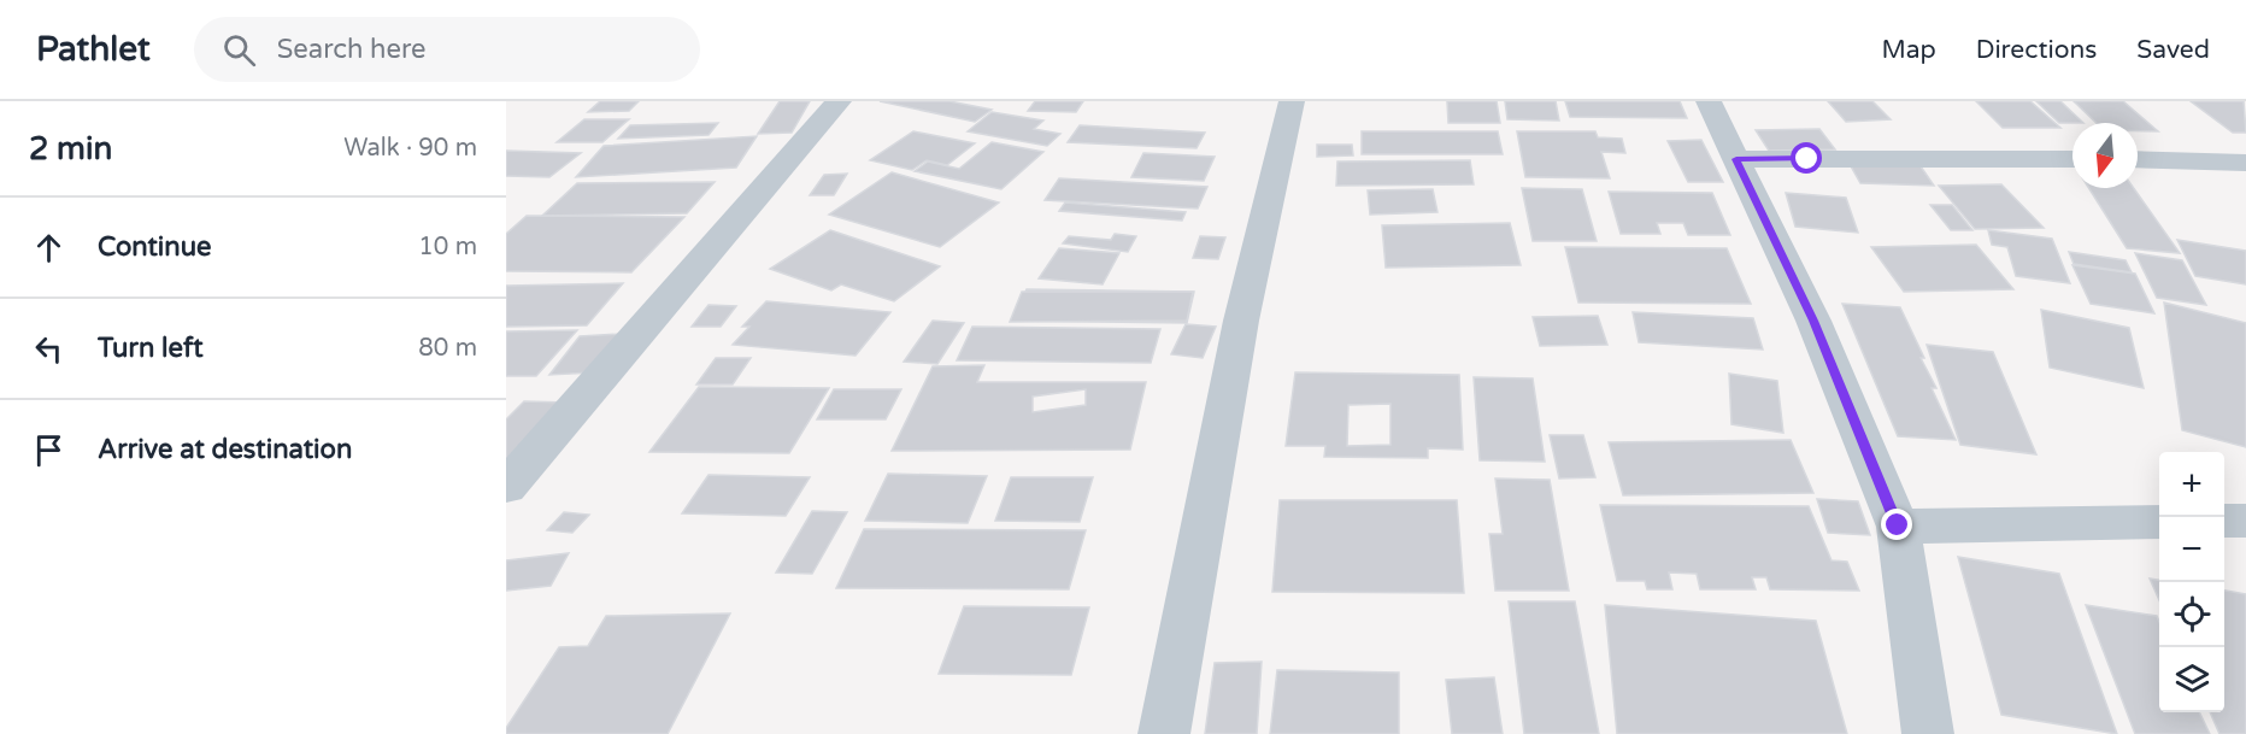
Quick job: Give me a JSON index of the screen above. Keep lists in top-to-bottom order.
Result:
{
  "north": "bottom",
  "page": {
    "header": "Pathlet",
    "search": "Search here",
    "nav": ["Map", "Directions", "Saved"],
    "heading": ["2 min", "Walk · 90 m"],
    "list": [
      ["Continue", "10 m"],
      ["Turn left", "80 m"],
      "Arrive at destination"
    ],
    "map_buttons": ["+", "−"]
  }
}
